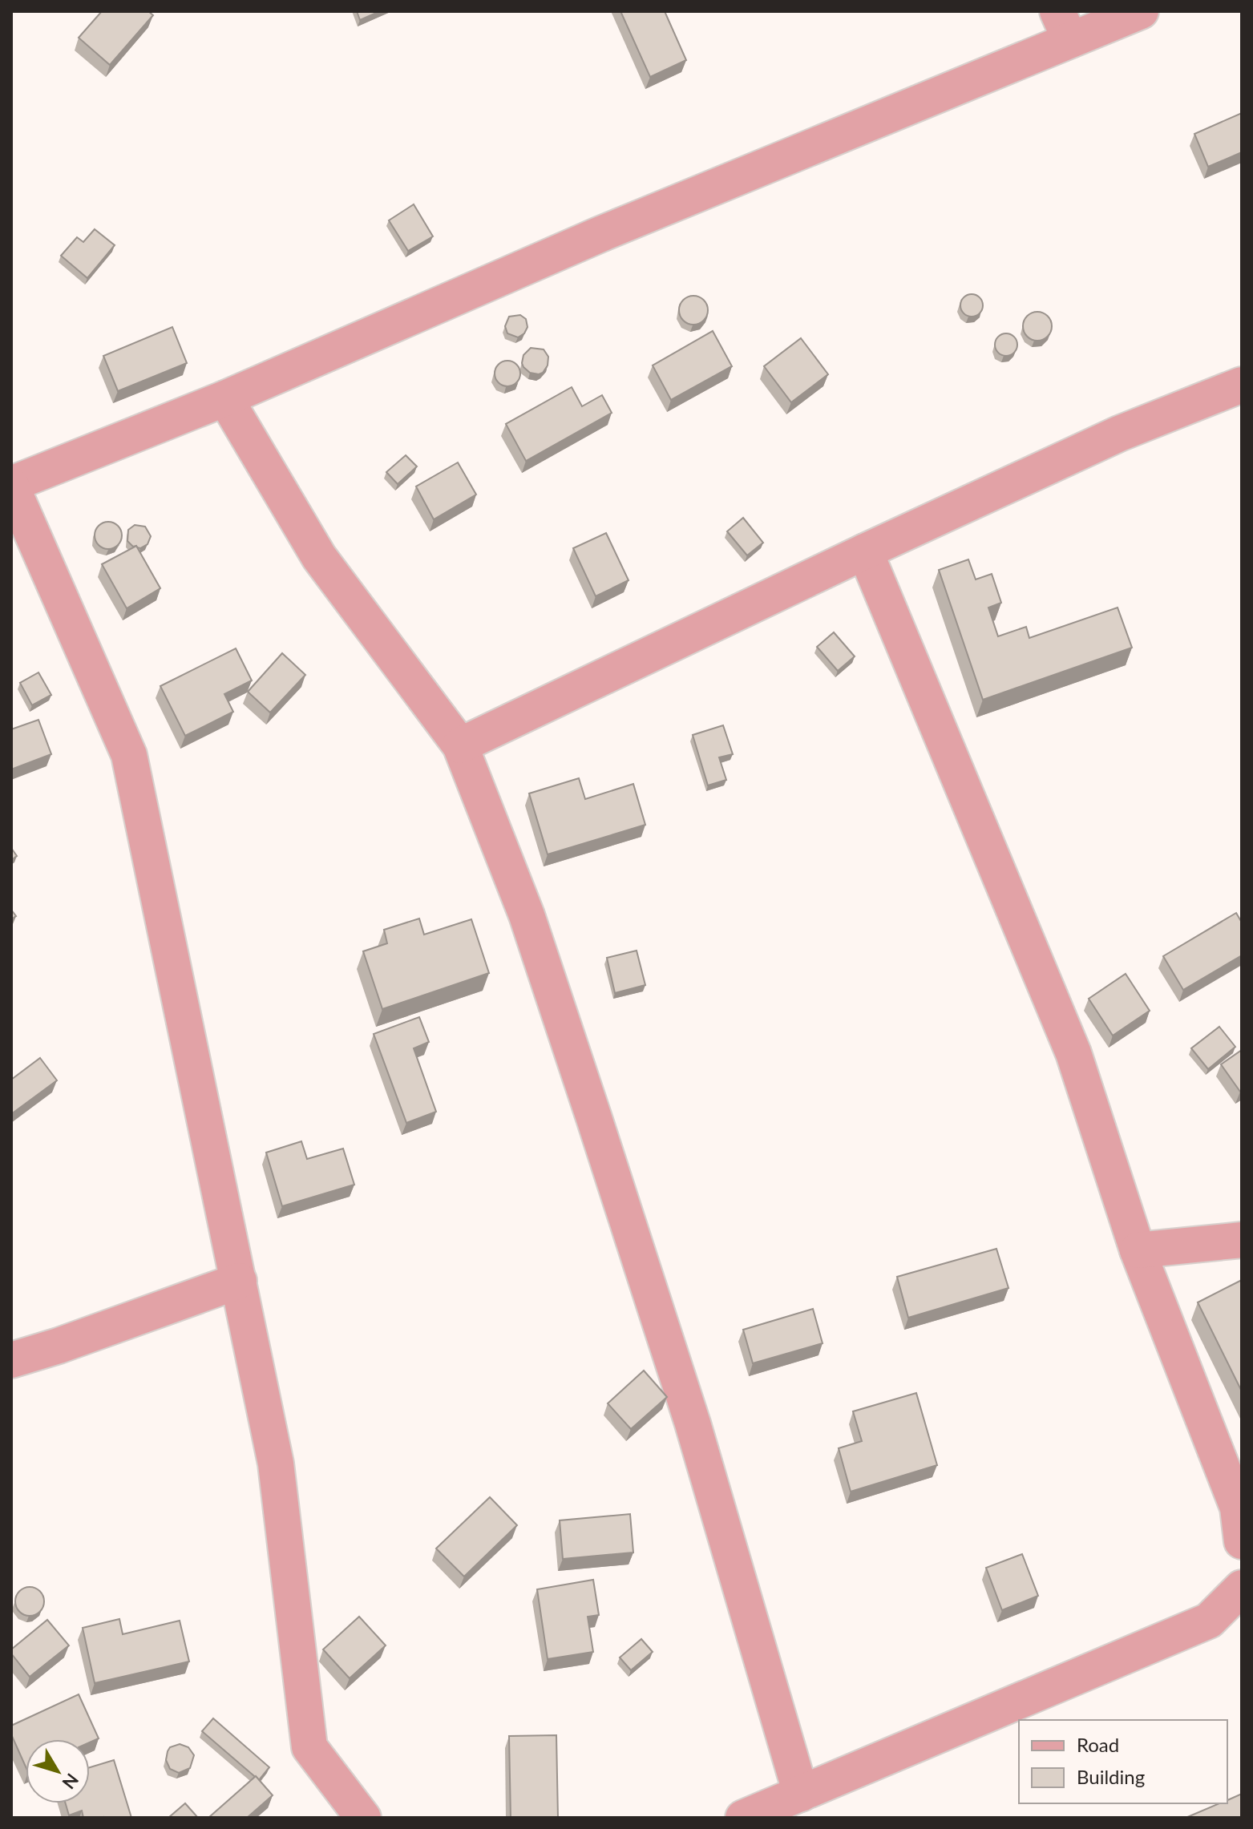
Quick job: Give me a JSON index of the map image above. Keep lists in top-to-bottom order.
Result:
{
  "legend": ["Road", "Building"],
  "north": "bottom right"
}
